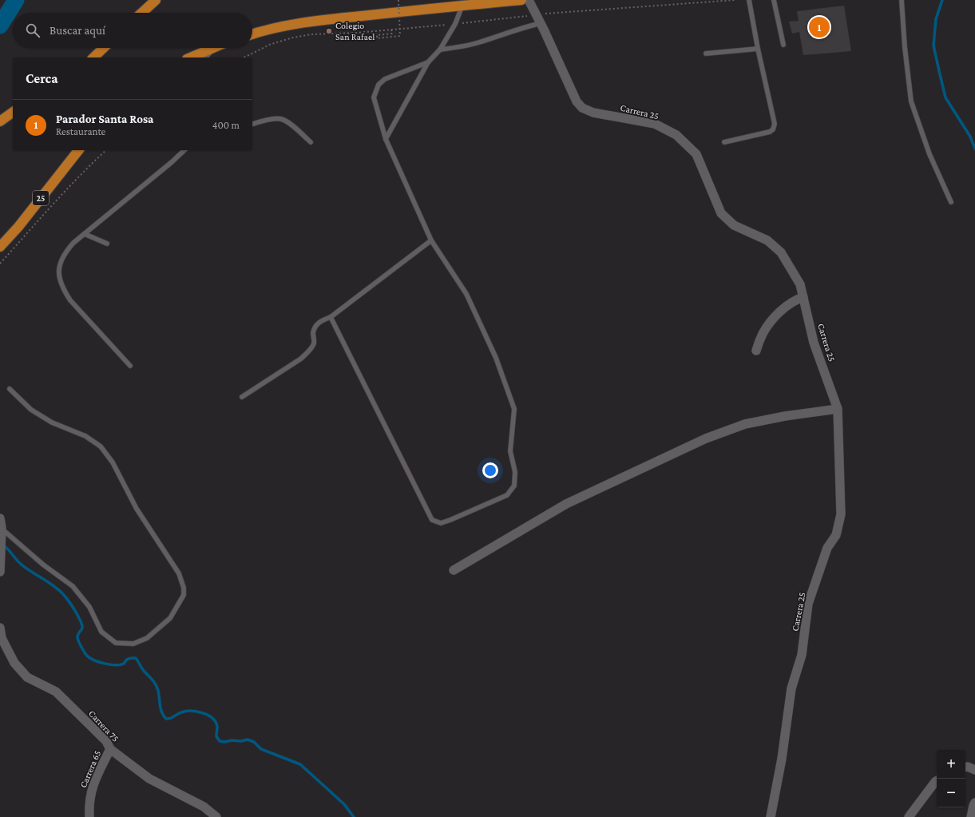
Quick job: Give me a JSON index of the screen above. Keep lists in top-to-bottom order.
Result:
{
  "streets": {
    "highway": ["25"],
    "street": ["Carrera 25", "Carrera 75", "Carrera 65"]
  },
  "crossings": [
    ["Carrera 75", "Carrera 65"]
  ],
  "places": ["Colegio San Rafael"],
  "page": {
    "search": "Buscar aquí",
    "pins": "1",
    "heading": "Cerca",
    "list": [
      {
        "mark": "1",
        "name": "Parador Santa Rosa",
        "note": "Restaurante",
        "value": "400 m"
      }
    ],
    "map_buttons": ["+", "−"]
  }
}
